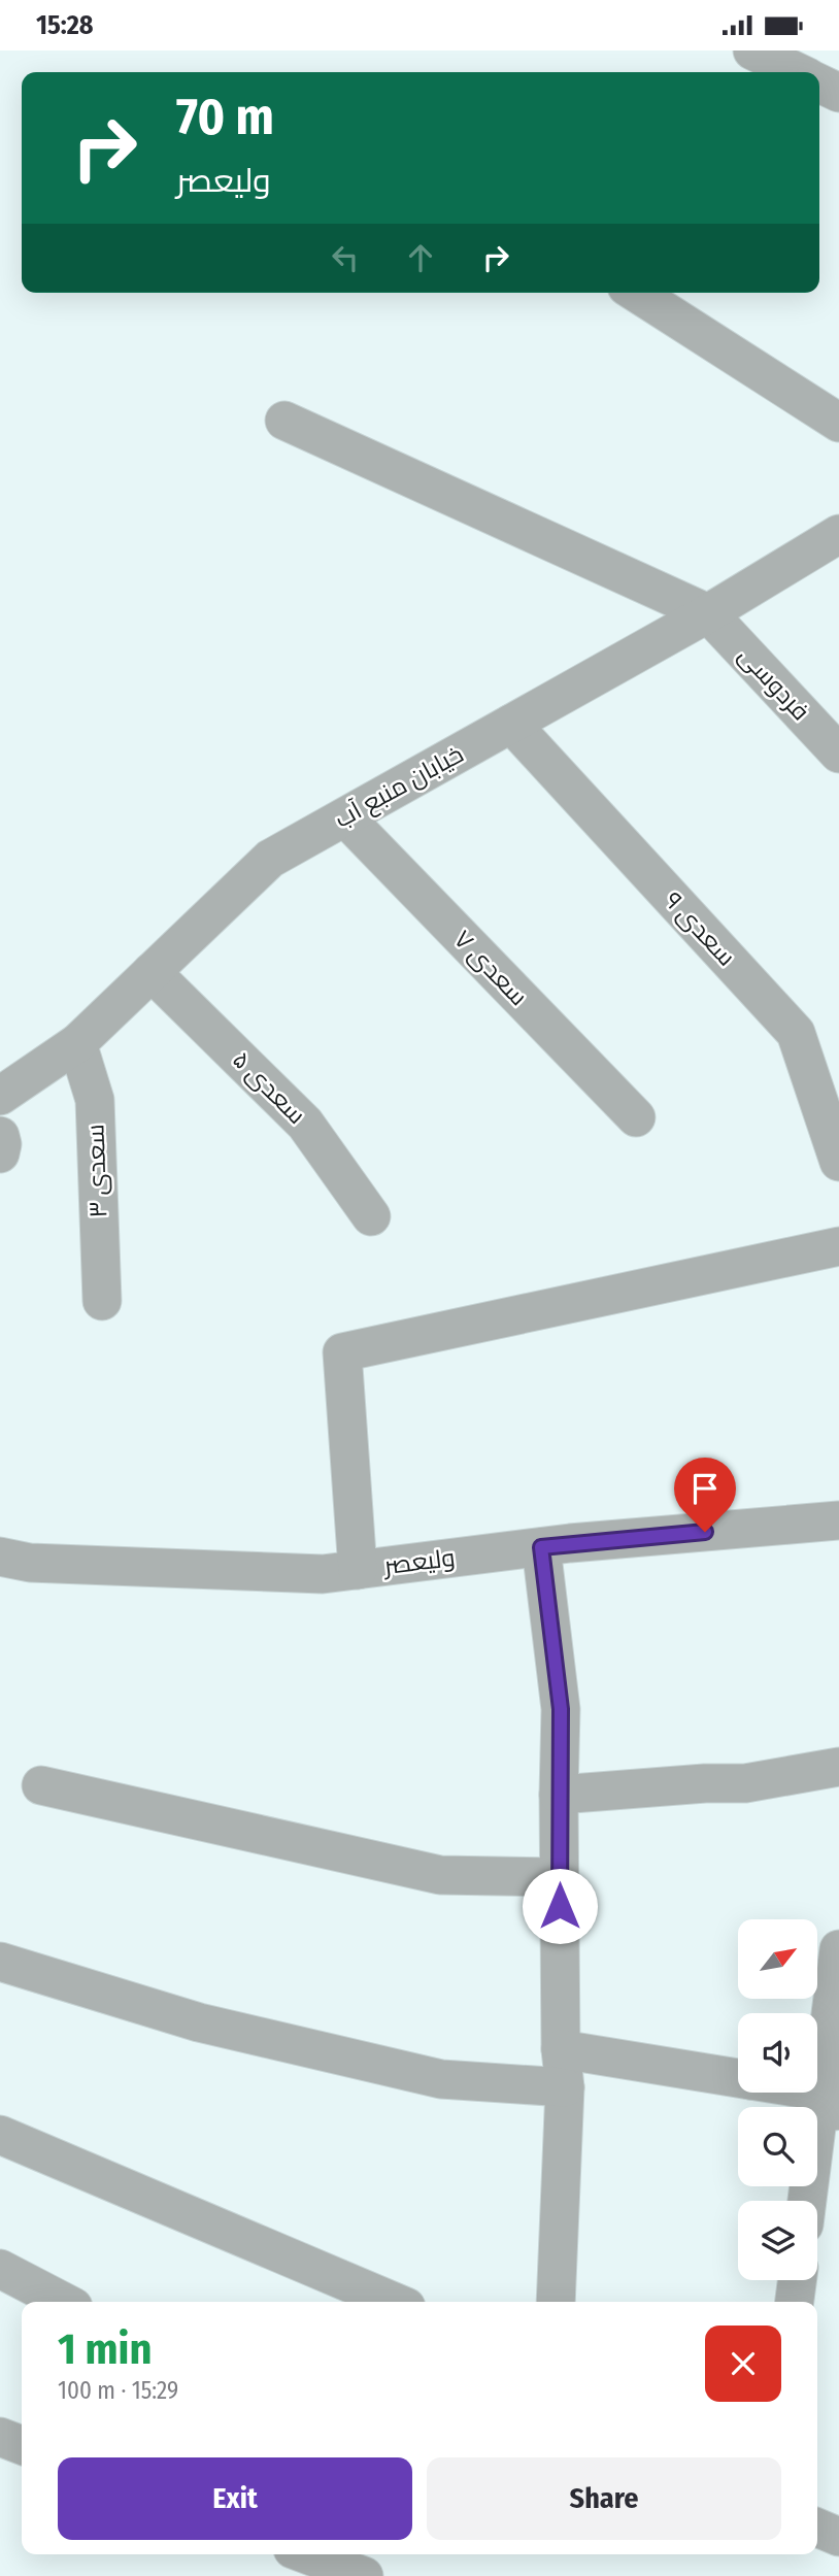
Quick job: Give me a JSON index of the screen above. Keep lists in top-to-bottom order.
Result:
{
  "streets": {
    "street": [
      "فردوسی",
      "خیابان منبع آب",
      "سعدی ۹",
      "سعدی ۷",
      "سعدی ۵",
      "سعدی ۳",
      "ولیعصر"
    ]
  },
  "crossings": [
    ["فردوسی", "خیابان منبع آب"],
    ["خیابان منبع آب", "سعدی ۹"],
    ["خیابان منبع آب", "سعدی ۷"],
    ["خیابان منبع آب", "سعدی ۵"],
    ["خیابان منبع آب", "سعدی ۳"]
  ],
  "north": "top right",
  "page": {
    "status": "15:28",
    "turn": ["70 m", "ولیعصر"],
    "heading": ["1 min", "100 m · 15:29"],
    "buttons": ["Exit", "Share"]
  }
}
